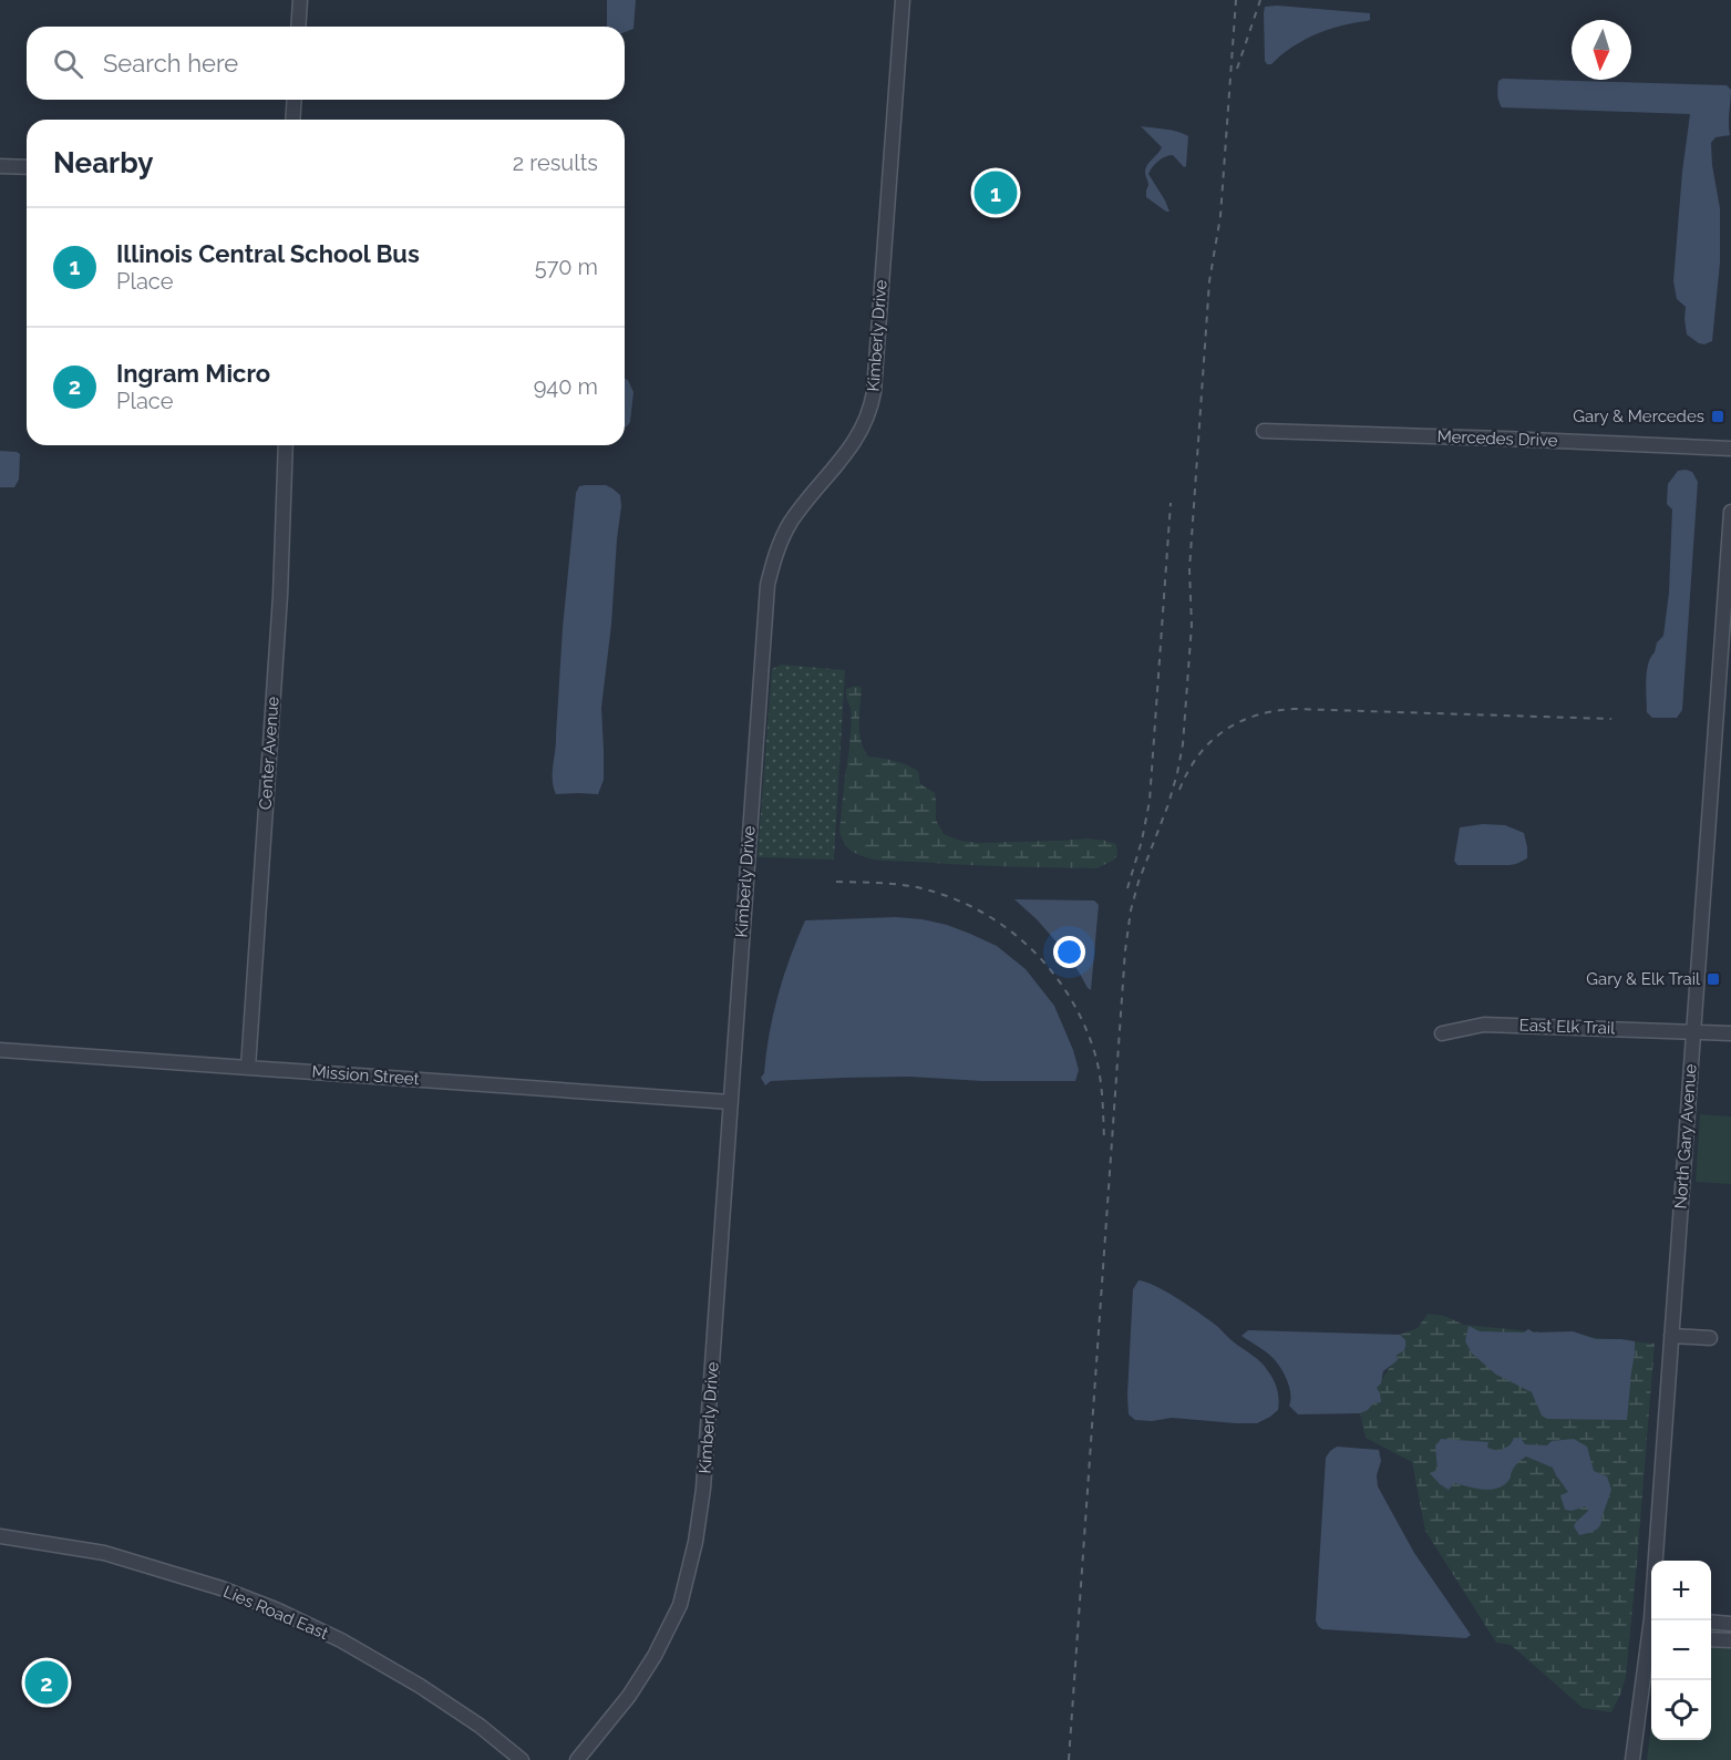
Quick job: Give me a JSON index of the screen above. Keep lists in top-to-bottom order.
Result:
{
  "streets": {
    "street": [
      "Kimberly Drive",
      "Mercedes Drive",
      "Center Avenue",
      "East Elk Trail",
      "Mission Street",
      "North Gary Avenue",
      "Lies Road East"
    ]
  },
  "crossings": [
    ["Kimberly Drive", "Mission Street"],
    ["Center Avenue", "Mission Street"],
    ["East Elk Trail", "North Gary Avenue"]
  ],
  "places": {
    "transit": ["Gary & Mercedes", "Gary & Elk Trail"]
  },
  "north": "bottom",
  "page": {
    "search": "Search here",
    "heading": ["Nearby", "2 results"],
    "pins": ["1", "2"],
    "list": [
      {
        "mark": "1",
        "name": "Illinois Central School Bus",
        "note": "Place",
        "value": "570 m"
      },
      {
        "mark": "2",
        "name": "Ingram Micro",
        "note": "Place",
        "value": "940 m"
      }
    ],
    "map_buttons": ["+", "−"]
  }
}
